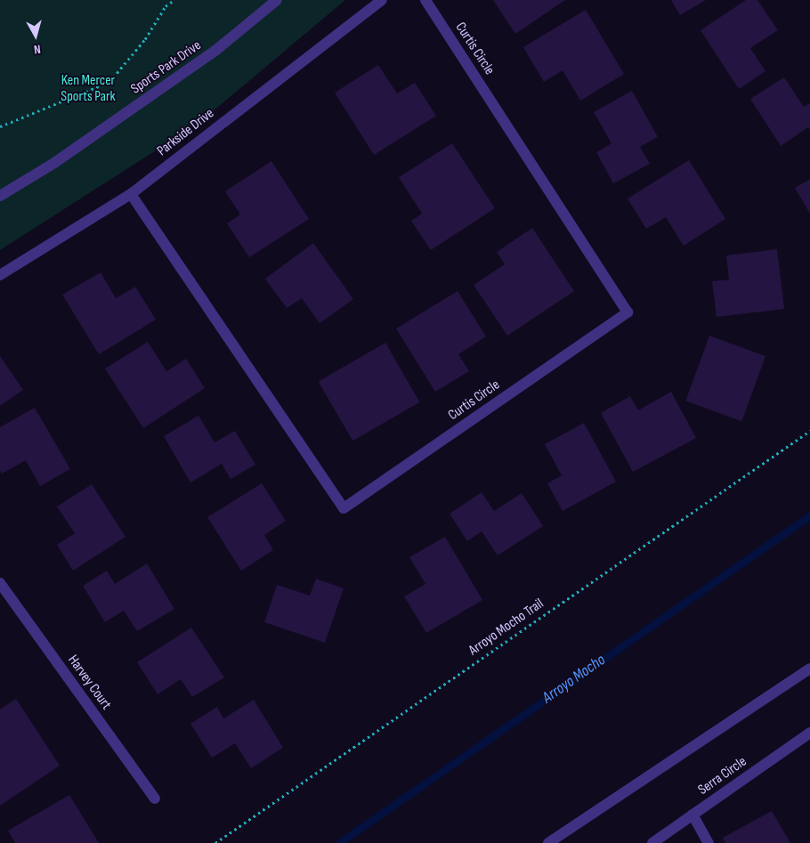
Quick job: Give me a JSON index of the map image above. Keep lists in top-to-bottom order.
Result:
{
  "streets": {
    "street": [
      "Curtis Circle",
      "Sports Park Drive",
      "Parkside Drive",
      "Harvey Court",
      "Serra Circle"
    ],
    "path": ["Arroyo Mocho Trail"]
  },
  "crossings": [
    ["Curtis Circle", "Parkside Drive"]
  ],
  "water": ["Arroyo Mocho"],
  "parks": ["Ken Mercer Sports Park"],
  "north": "bottom"
}
